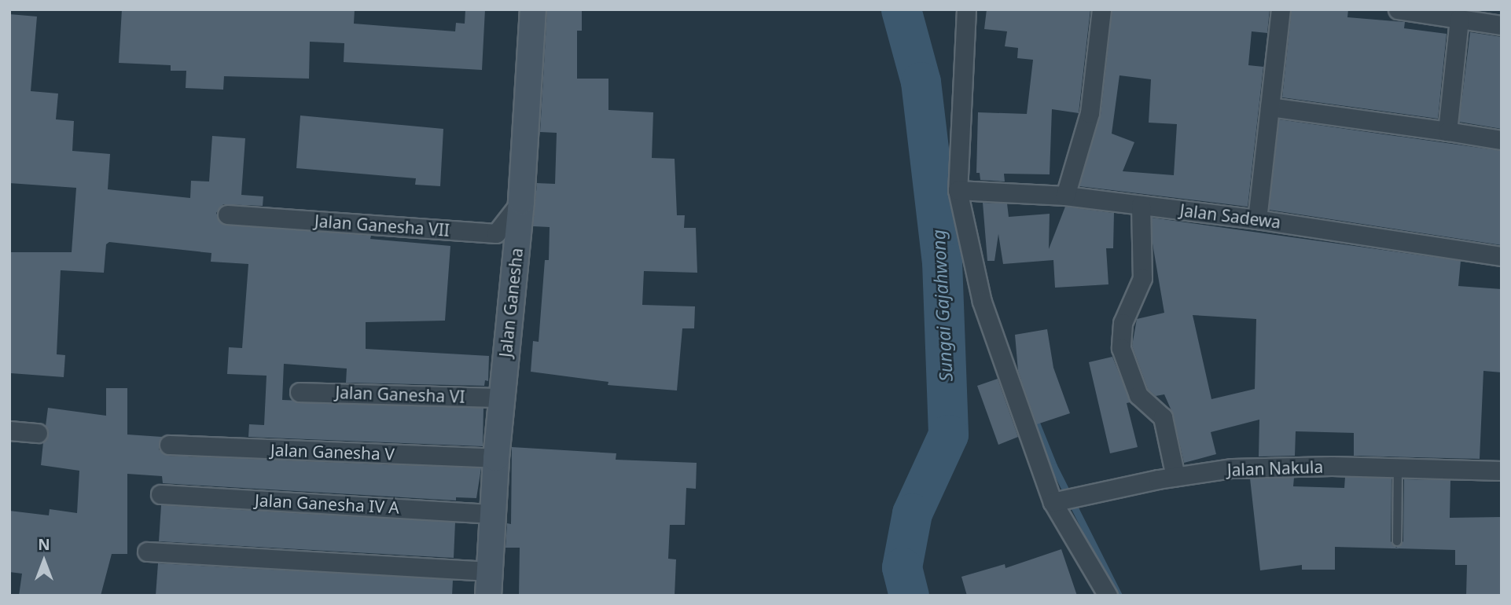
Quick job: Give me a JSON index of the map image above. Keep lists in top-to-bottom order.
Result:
{
  "streets": {
    "street": [
      "Jalan Sadewa",
      "Jalan Ganesha VII",
      "Jalan Ganesha",
      "Jalan Ganesha VI",
      "Jalan Ganesha V",
      "Jalan Nakula",
      "Jalan Ganesha IV A"
    ]
  },
  "crossings": [
    ["Jalan Ganesha VII", "Jalan Ganesha"],
    ["Jalan Ganesha", "Jalan Ganesha VI"],
    ["Jalan Ganesha", "Jalan Ganesha V"],
    ["Jalan Ganesha", "Jalan Ganesha IV A"]
  ],
  "water": ["Sungai Gajahwong"],
  "north": "top"
}
